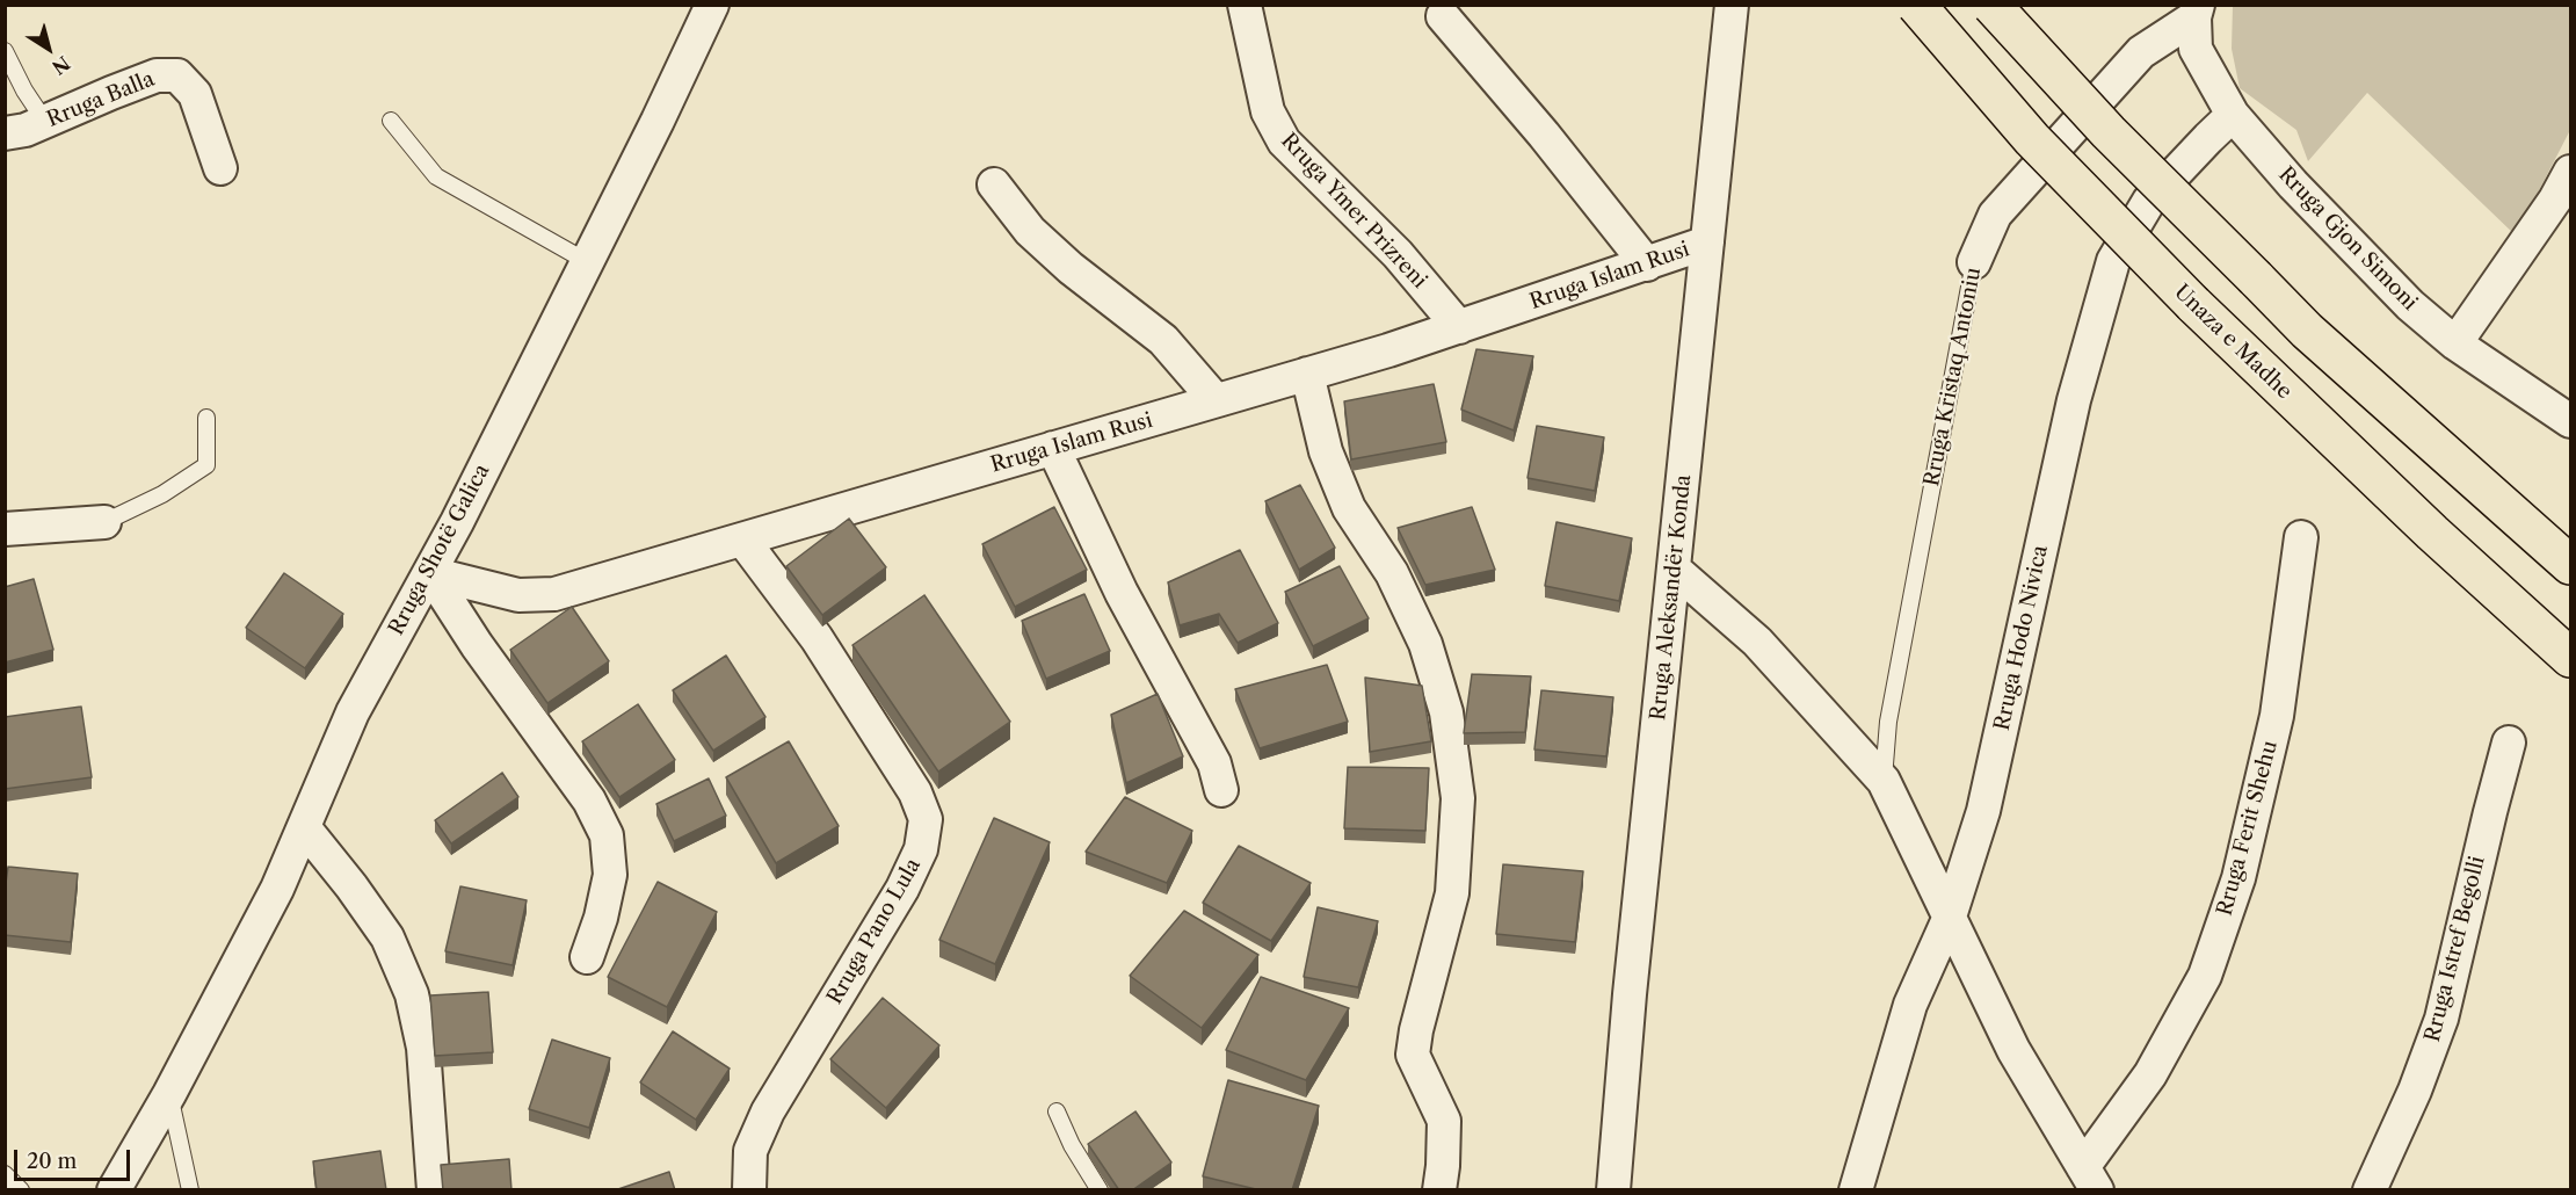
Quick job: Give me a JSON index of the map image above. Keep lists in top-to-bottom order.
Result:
{
  "streets": {
    "highway": ["Unaza e Madhe"],
    "street": [
      "Rruga Balla",
      "Rruga Ymer Prizreni",
      "Rruga Gjon Simoni",
      "Rruga Islam Rusi",
      "Rruga Kristaq Antoniu",
      "Rruga Shotë Galica",
      "Rruga Aleksandër Konda",
      "Rruga Hodo Nivica",
      "Rruga Ferit Shehu",
      "Rruga Pano Lula",
      "Rruga Istref Begolli"
    ]
  },
  "crossings": [
    ["Rruga Ymer Prizreni", "Rruga Islam Rusi"],
    ["Rruga Gjon Simoni", "Rruga Kristaq Antoniu"],
    ["Rruga Gjon Simoni", "Rruga Hodo Nivica"],
    ["Rruga Islam Rusi", "Rruga Shotë Galica"],
    ["Rruga Islam Rusi", "Rruga Aleksandër Konda"],
    ["Rruga Islam Rusi", "Rruga Pano Lula"]
  ],
  "scale_bar": "20 m",
  "north": "bottom right"
}
